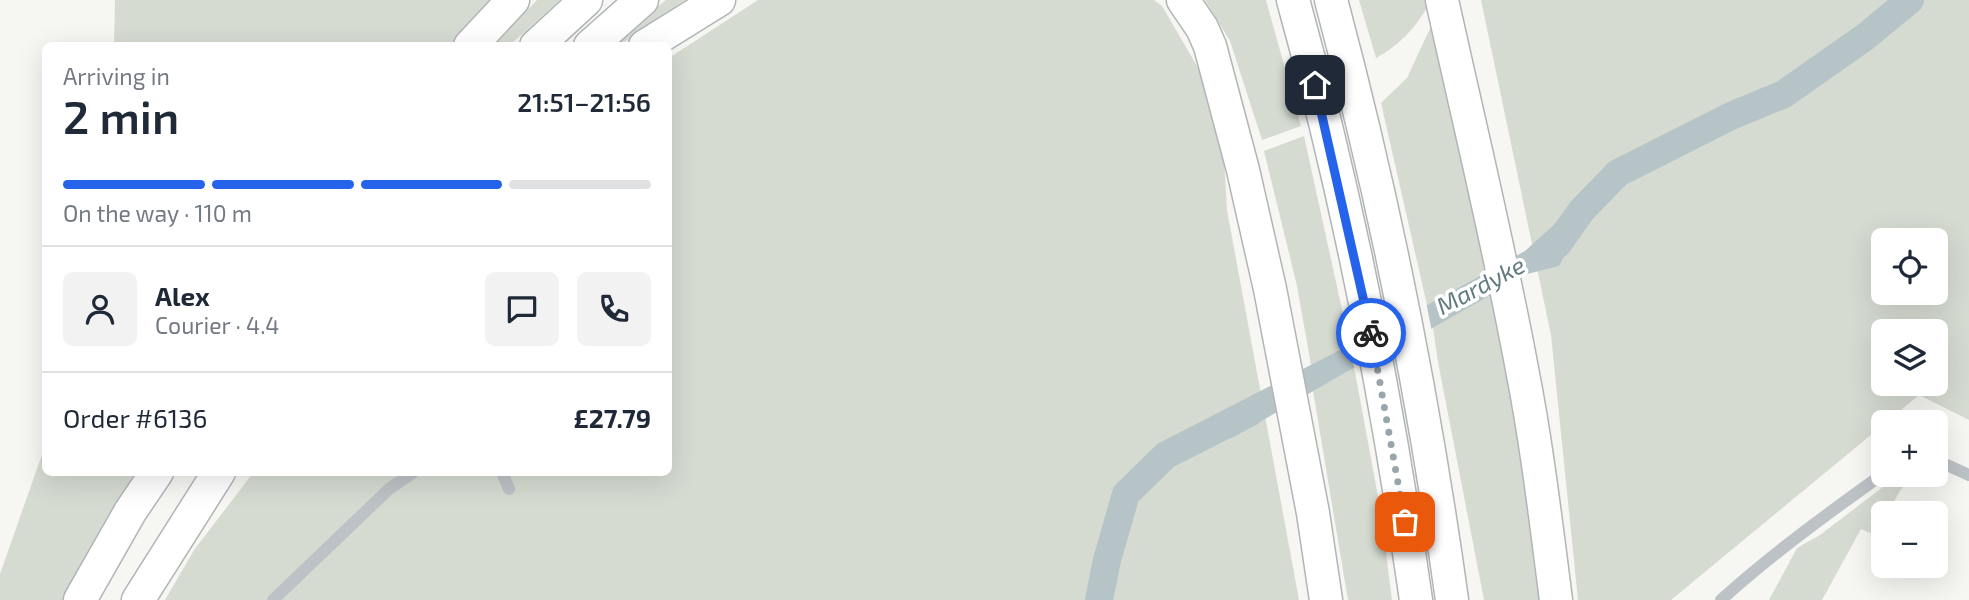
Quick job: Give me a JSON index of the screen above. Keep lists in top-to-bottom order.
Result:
{
  "water": ["Mardyke"],
  "page": {
    "heading": ["2 min", "Arriving in", "21:51–21:56"],
    "panel": [
      "Alex",
      "Courier · 4.4",
      "Order #6136",
      "£27.79"
    ],
    "bar": "On the way · 110 m",
    "map_buttons": ["+", "−"]
  }
}
